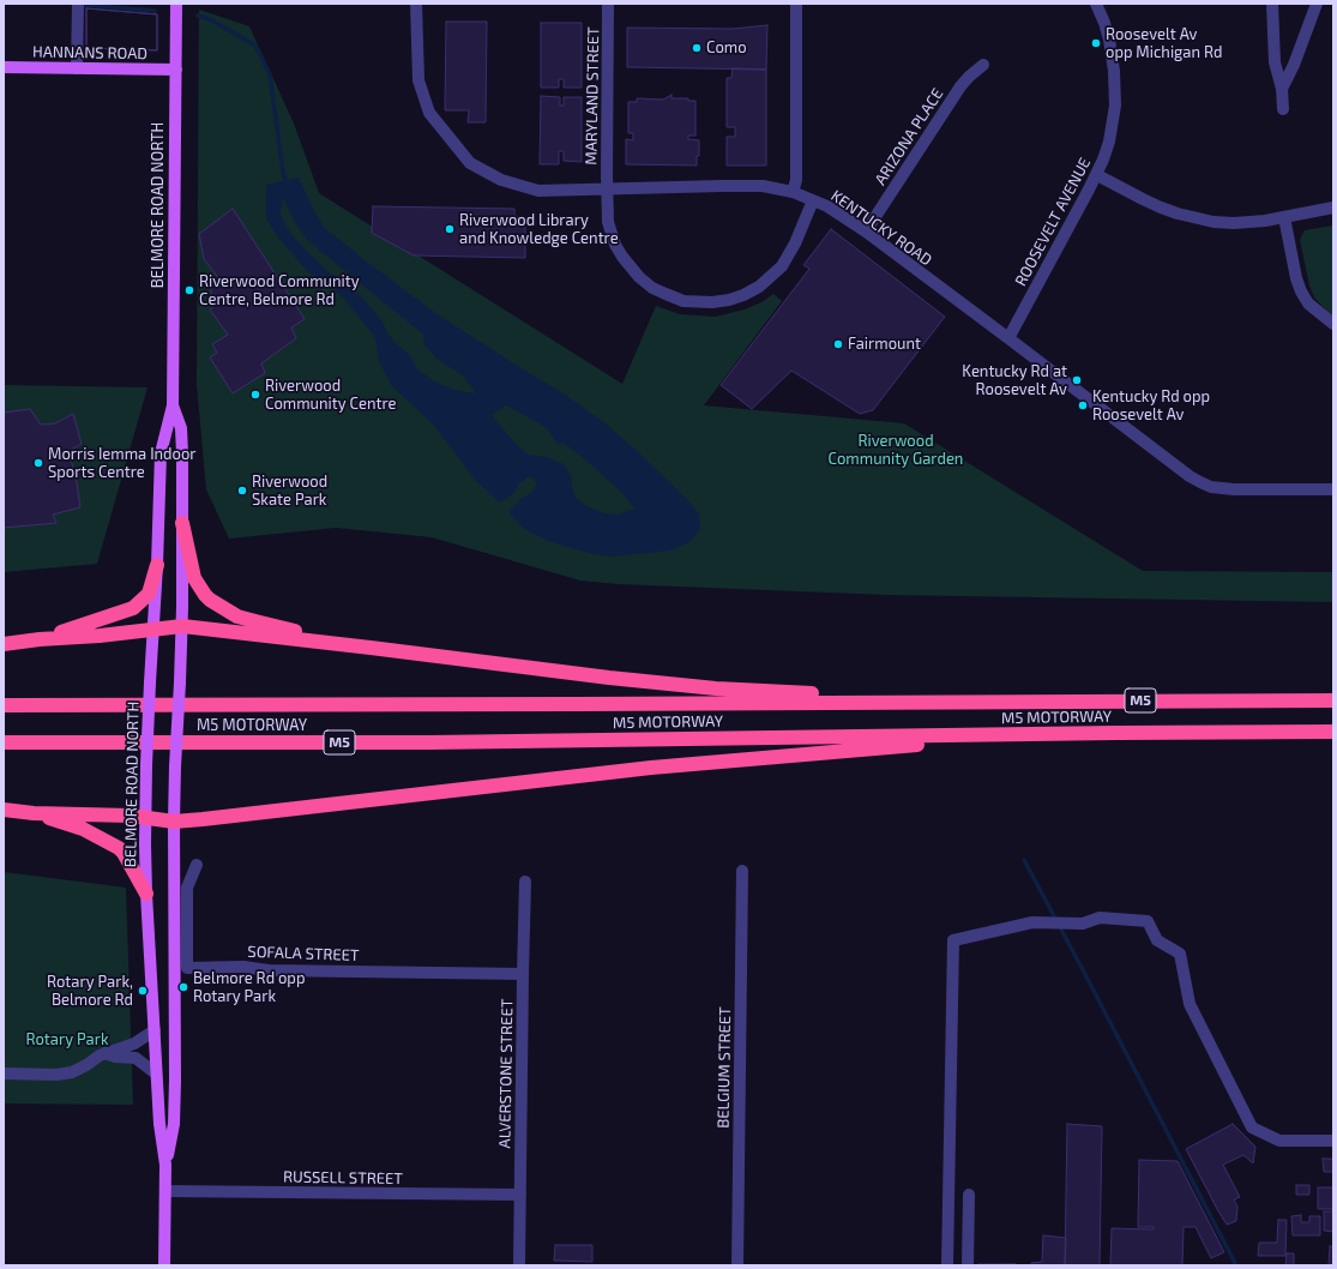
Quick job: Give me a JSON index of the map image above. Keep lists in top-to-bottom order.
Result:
{
  "streets": {
    "highway": ["M5", "M5 MOTORWAY"],
    "main road": ["HANNANS ROAD", "BELMORE ROAD NORTH"],
    "street": [
      "MARYLAND STREET",
      "ARIZONA PLACE",
      "ROOSEVELT AVENUE",
      "KENTUCKY ROAD",
      "SOFALA STREET",
      "BELGIUM STREET",
      "ALVERSTONE STREET",
      "RUSSELL STREET"
    ]
  },
  "crossings": [
    ["HANNANS ROAD", "BELMORE ROAD NORTH"],
    ["MARYLAND STREET", "KENTUCKY ROAD"],
    ["ARIZONA PLACE", "KENTUCKY ROAD"],
    ["BELMORE ROAD NORTH", "RUSSELL STREET"],
    ["ROOSEVELT AVENUE", "KENTUCKY ROAD"],
    ["SOFALA STREET", "ALVERSTONE STREET"],
    ["ALVERSTONE STREET", "RUSSELL STREET"]
  ],
  "parks": ["Riverwood Community Garden", "Rotary Park"],
  "places": [
    "Roosevelt Av opp Michigan Rd",
    "Como",
    "Riverwood Library and Knowledge Centre",
    "Riverwood Community Centre, Belmore Rd",
    "Fairmount",
    "Kentucky Rd at Roosevelt Av",
    "Riverwood Community Centre",
    "Kentucky Rd opp Roosevelt Av",
    "Morris Iemma Indoor Sports Centre",
    "Riverwood Skate Park",
    "Belmore Rd opp Rotary Park",
    "Rotary Park, Belmore Rd"
  ]
}
